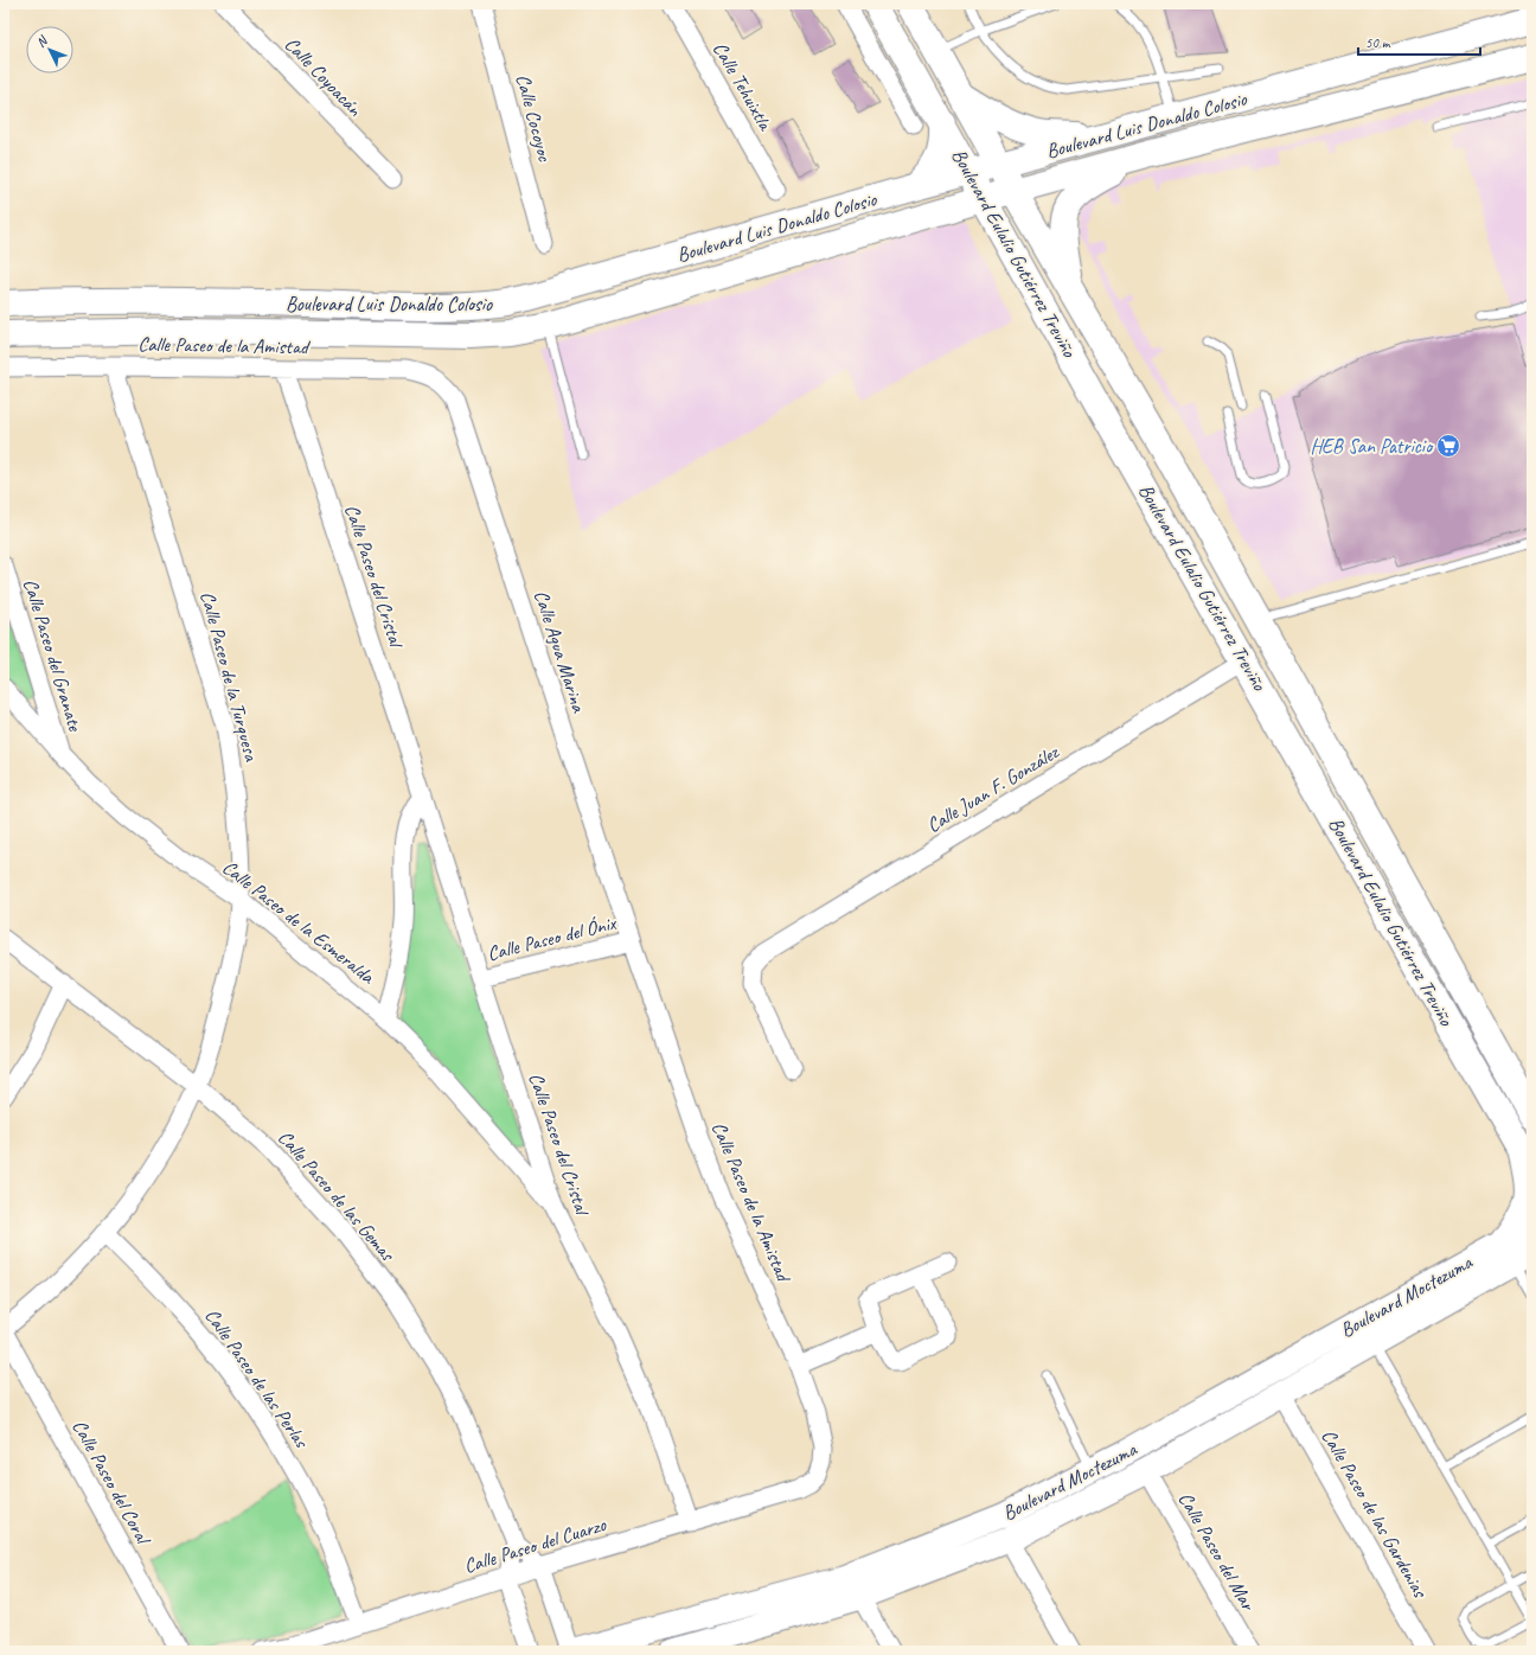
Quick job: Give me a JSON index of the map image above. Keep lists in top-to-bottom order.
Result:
{
  "streets": {
    "main road": ["Boulevard Luis Donaldo Colosio", "Boulevard Eulalio Gutiérrez Treviño", "Boulevard Moctezuma"],
    "street": [
      "Calle Coyoacán",
      "Calle Tehuixtla",
      "Calle Cocoyoc",
      "Calle Paseo de la Amistad",
      "Calle Paseo del Cristal",
      "Calle Agua Marina",
      "Calle Paseo del Granate",
      "Calle Paseo de la Turquesa",
      "Calle Juan F. González",
      "Calle Paseo de la Esmeralda",
      "Calle Paseo del Ónix",
      "Calle Paseo de las Gemas",
      "Calle Paseo de las Perlas",
      "Calle Paseo del Coral",
      "Calle Paseo de las Gardenias",
      "Calle Paseo del Cuarzo",
      "Calle Paseo del Mar"
    ]
  },
  "crossings": [
    ["Boulevard Luis Donaldo Colosio", "Boulevard Eulalio Gutiérrez Treviño"],
    ["Boulevard Eulalio Gutiérrez Treviño", "Calle Juan F. González"],
    ["Calle Paseo de la Amistad", "Calle Paseo del Cristal"],
    ["Calle Paseo de la Amistad", "Calle Agua Marina"],
    ["Calle Paseo de la Amistad", "Calle Paseo de la Turquesa"],
    ["Calle Paseo de la Amistad", "Calle Paseo del Ónix"],
    ["Calle Paseo de la Amistad", "Calle Paseo del Cuarzo"],
    ["Calle Paseo del Cristal", "Calle Paseo de la Esmeralda"],
    ["Calle Paseo del Cristal", "Calle Paseo del Ónix"],
    ["Calle Paseo del Cristal", "Calle Paseo del Cuarzo"],
    ["Calle Agua Marina", "Calle Paseo del Ónix"],
    ["Calle Paseo del Granate", "Calle Paseo de la Esmeralda"],
    ["Calle Paseo de la Turquesa", "Calle Paseo de la Esmeralda"],
    ["Calle Paseo de la Turquesa", "Calle Paseo de las Gemas"],
    ["Calle Paseo de la Turquesa", "Calle Paseo de las Perlas"],
    ["Calle Paseo de la Turquesa", "Calle Paseo del Coral"],
    ["Calle Paseo de las Gemas", "Calle Paseo del Cuarzo"],
    ["Boulevard Moctezuma", "Calle Paseo de las Gardenias"],
    ["Boulevard Moctezuma", "Calle Paseo del Mar"],
    ["Calle Paseo de las Perlas", "Calle Paseo del Cuarzo"]
  ],
  "places": {
    "supermarket": ["HEB San Patricio"]
  },
  "scale_bar": "50 m",
  "north": "top left"
}
